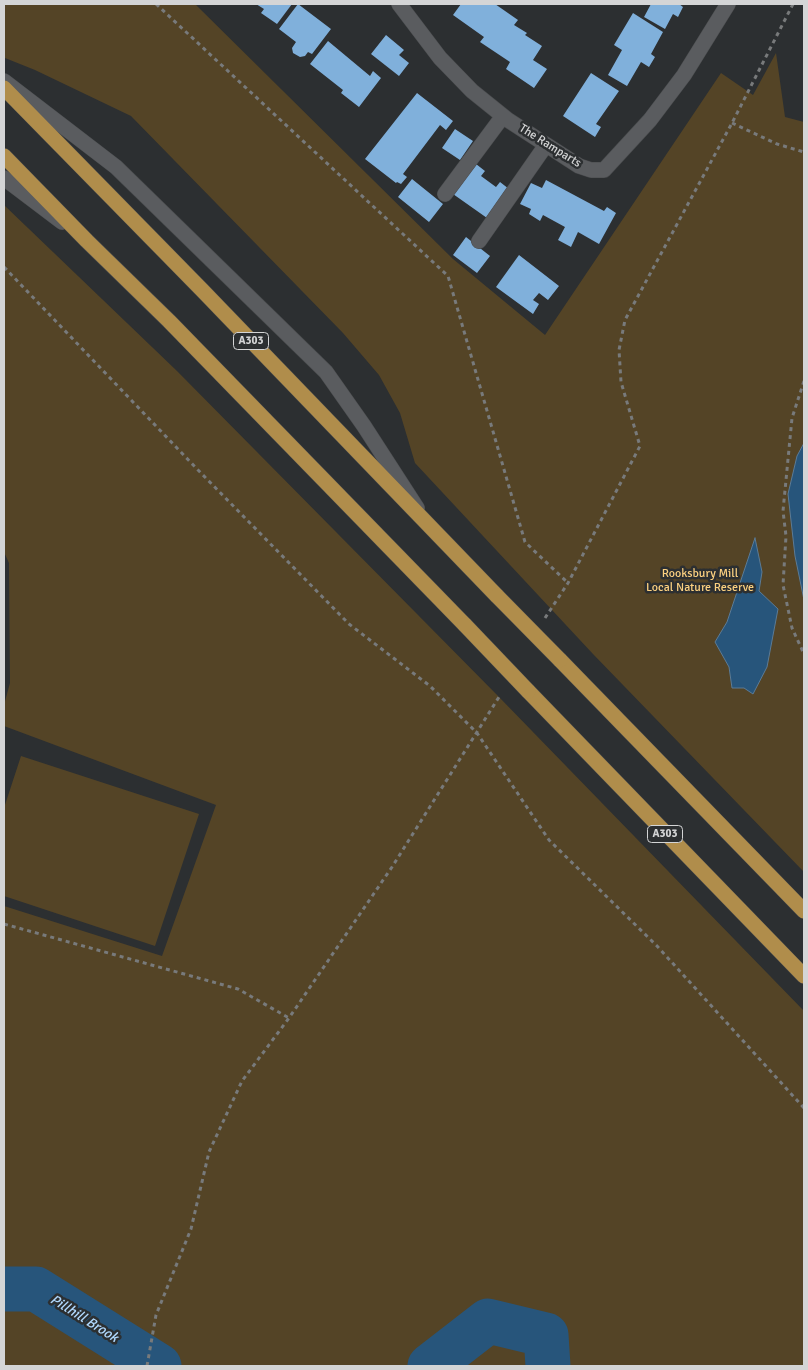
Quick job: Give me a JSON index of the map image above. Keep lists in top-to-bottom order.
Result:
{
  "streets": {
    "highway": ["A303"],
    "street": ["The Ramparts"]
  },
  "water": ["Pillhill Brook"],
  "parks": ["Rooksbury Mill Local Nature Reserve"]
}
